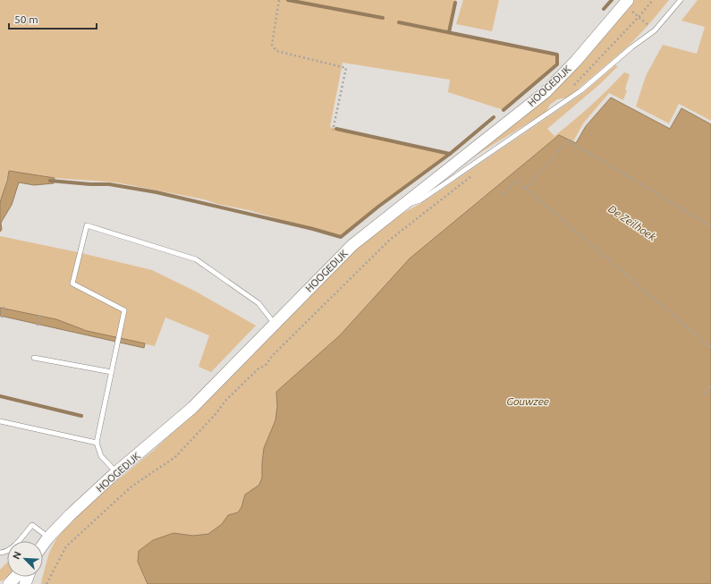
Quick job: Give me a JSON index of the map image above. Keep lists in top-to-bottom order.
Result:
{
  "streets": {
    "street": ["HOOGEDIJK"]
  },
  "water": ["De Zeilhoek", "Gouwzee"],
  "scale_bar": "50 m",
  "north": "top left"
}
